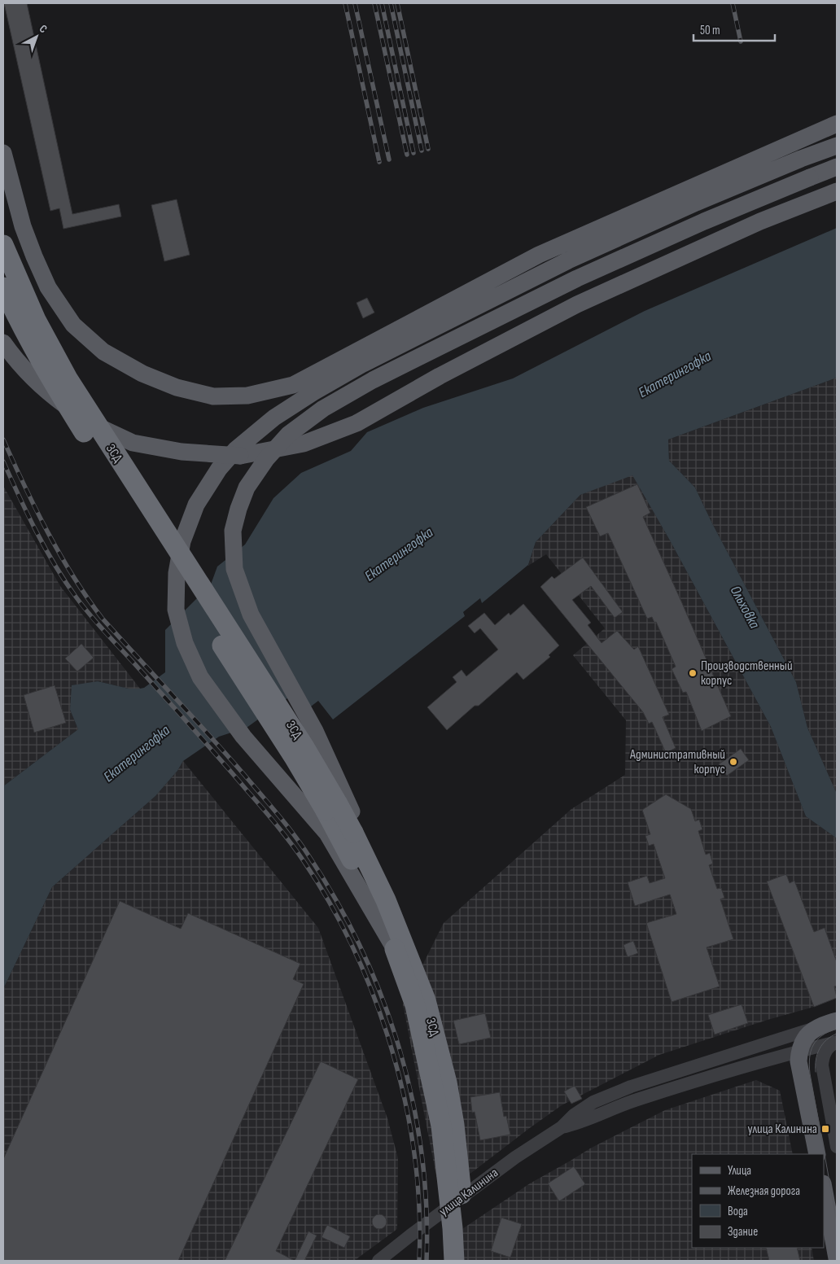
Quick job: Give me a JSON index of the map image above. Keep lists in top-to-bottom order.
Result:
{
  "streets": {
    "highway": ["ЗСД"],
    "main road": ["улица Калинина"]
  },
  "water": ["Екатерингофка", "Ольховка"],
  "places": {
    "other": ["Производственный корпус", "Административный корпус"],
    "transit": ["улица Калинина"]
  },
  "legend": [
    "Улица",
    "Железная дорога",
    "Вода",
    "Здание"
  ],
  "scale_bar": "50 m",
  "north": "top right"
}
